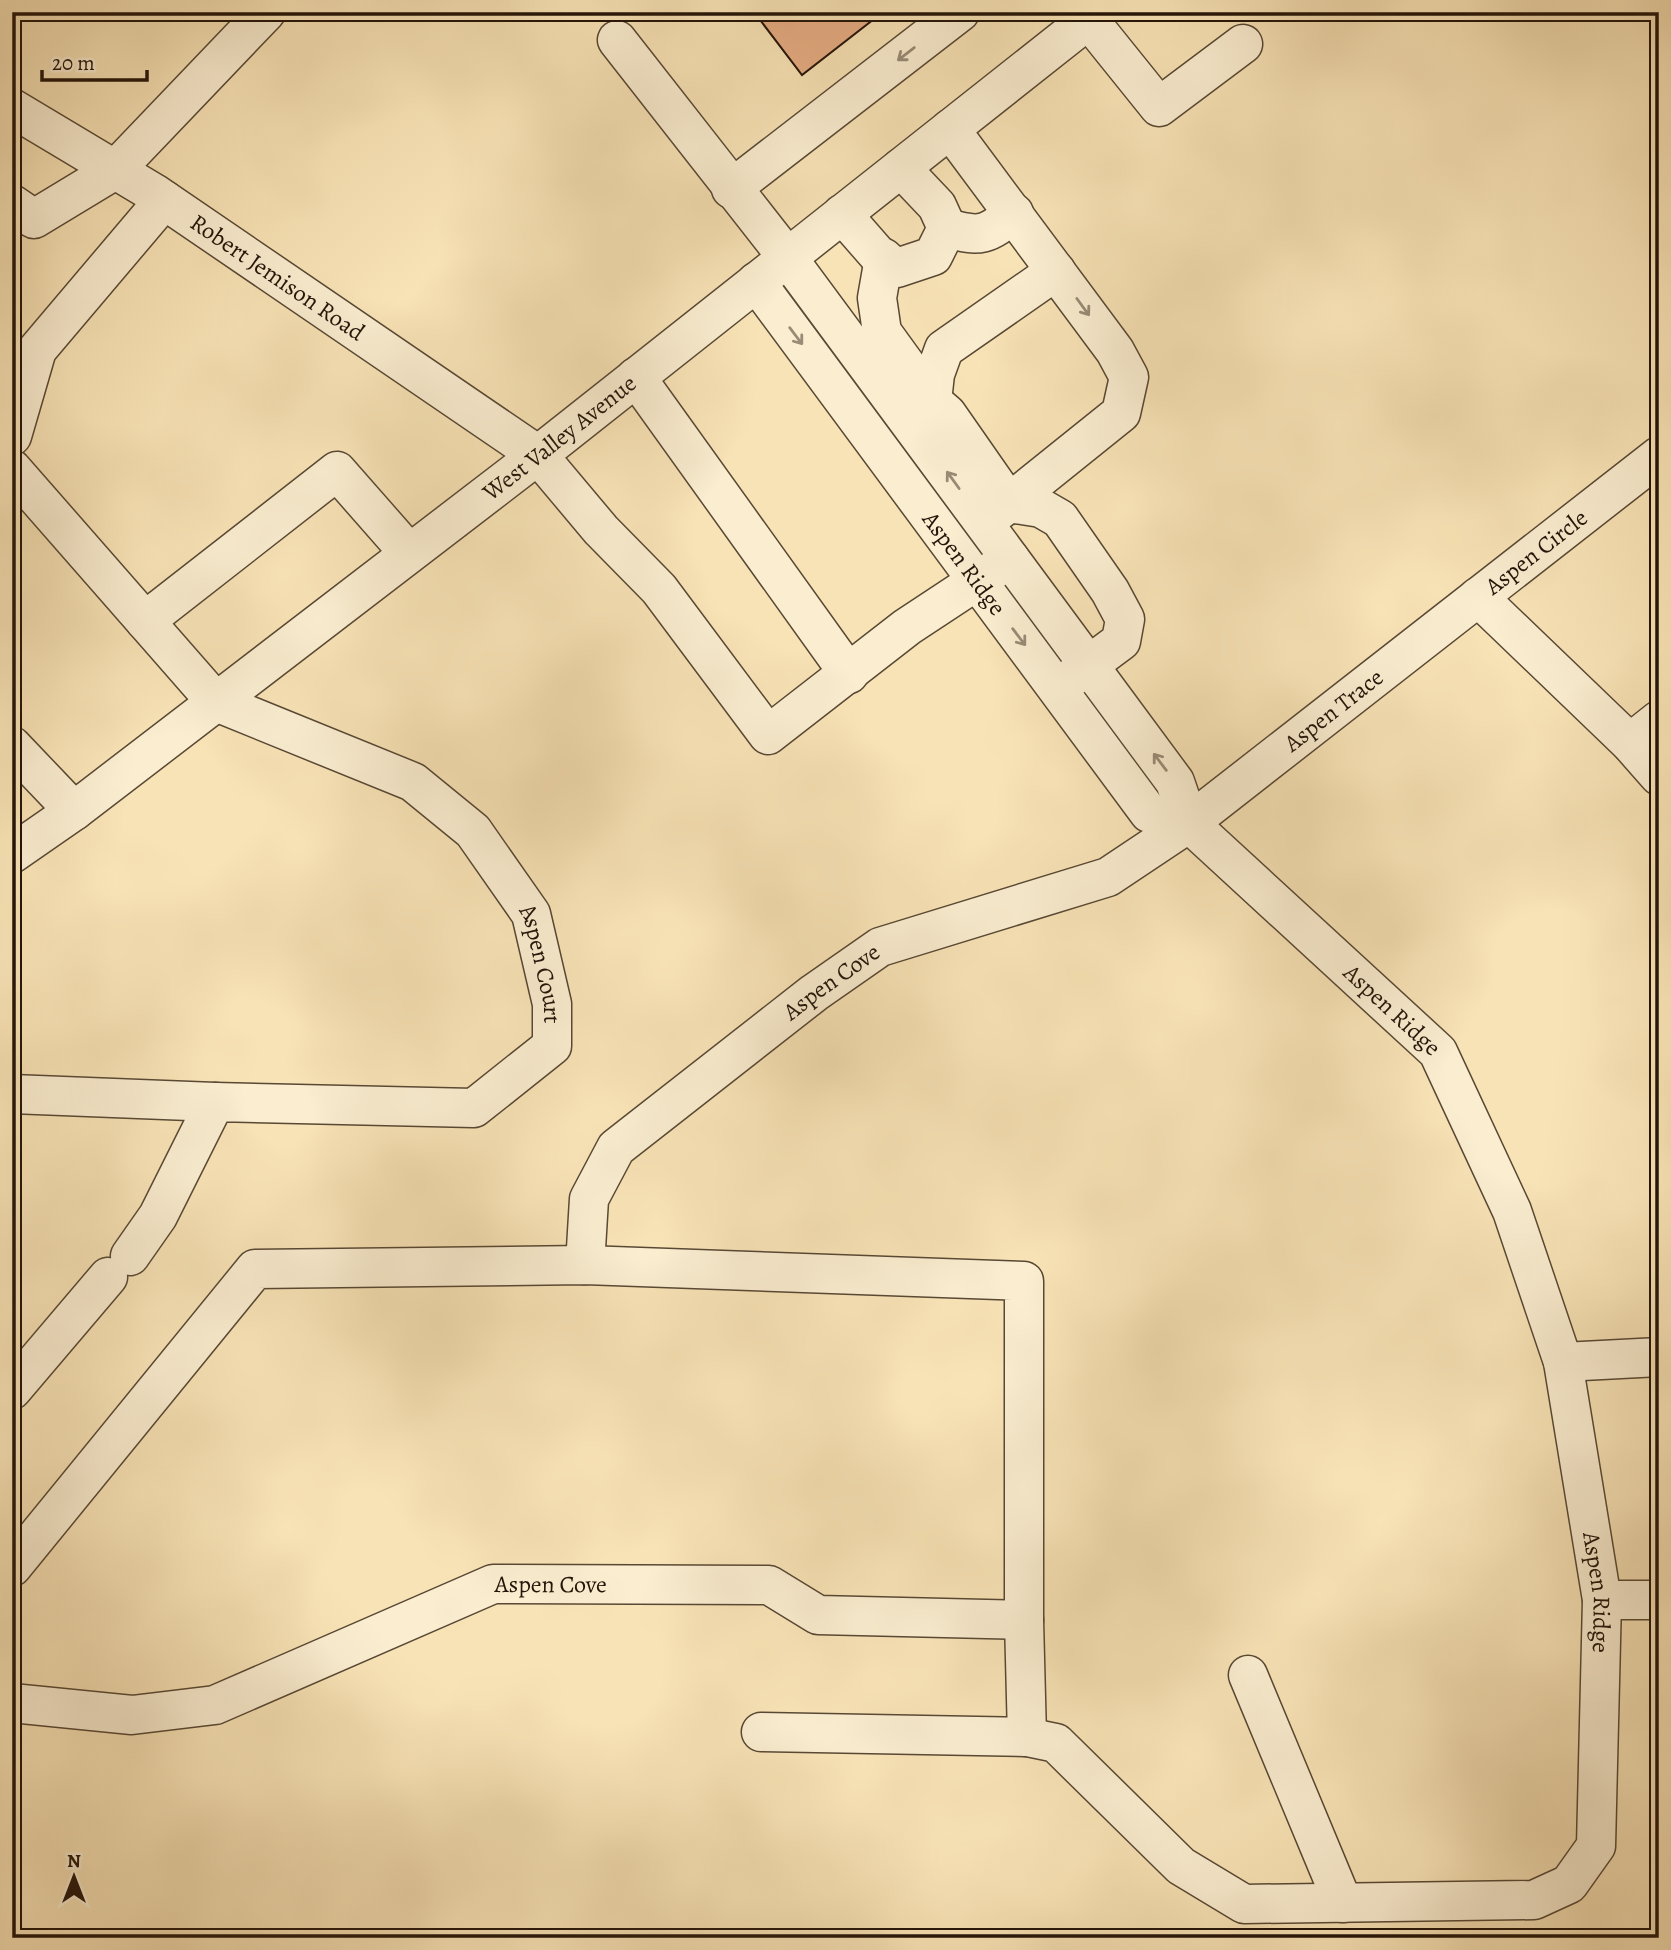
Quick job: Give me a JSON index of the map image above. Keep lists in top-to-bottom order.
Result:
{
  "streets": {
    "street": [
      "Robert Jemison Road",
      "West Valley Avenue",
      "Aspen Circle",
      "Aspen Ridge",
      "Aspen Trace",
      "Aspen Court",
      "Aspen Cove"
    ]
  },
  "crossings": [
    ["Robert Jemison Road", "West Valley Avenue"],
    ["West Valley Avenue", "Aspen Ridge"],
    ["West Valley Avenue", "Aspen Court"],
    ["Aspen Circle", "Aspen Trace"],
    ["Aspen Ridge", "Aspen Trace"],
    ["Aspen Ridge", "Aspen Cove"],
    ["Aspen Trace", "Aspen Cove"]
  ],
  "scale_bar": "20 m",
  "north": "top"
}
